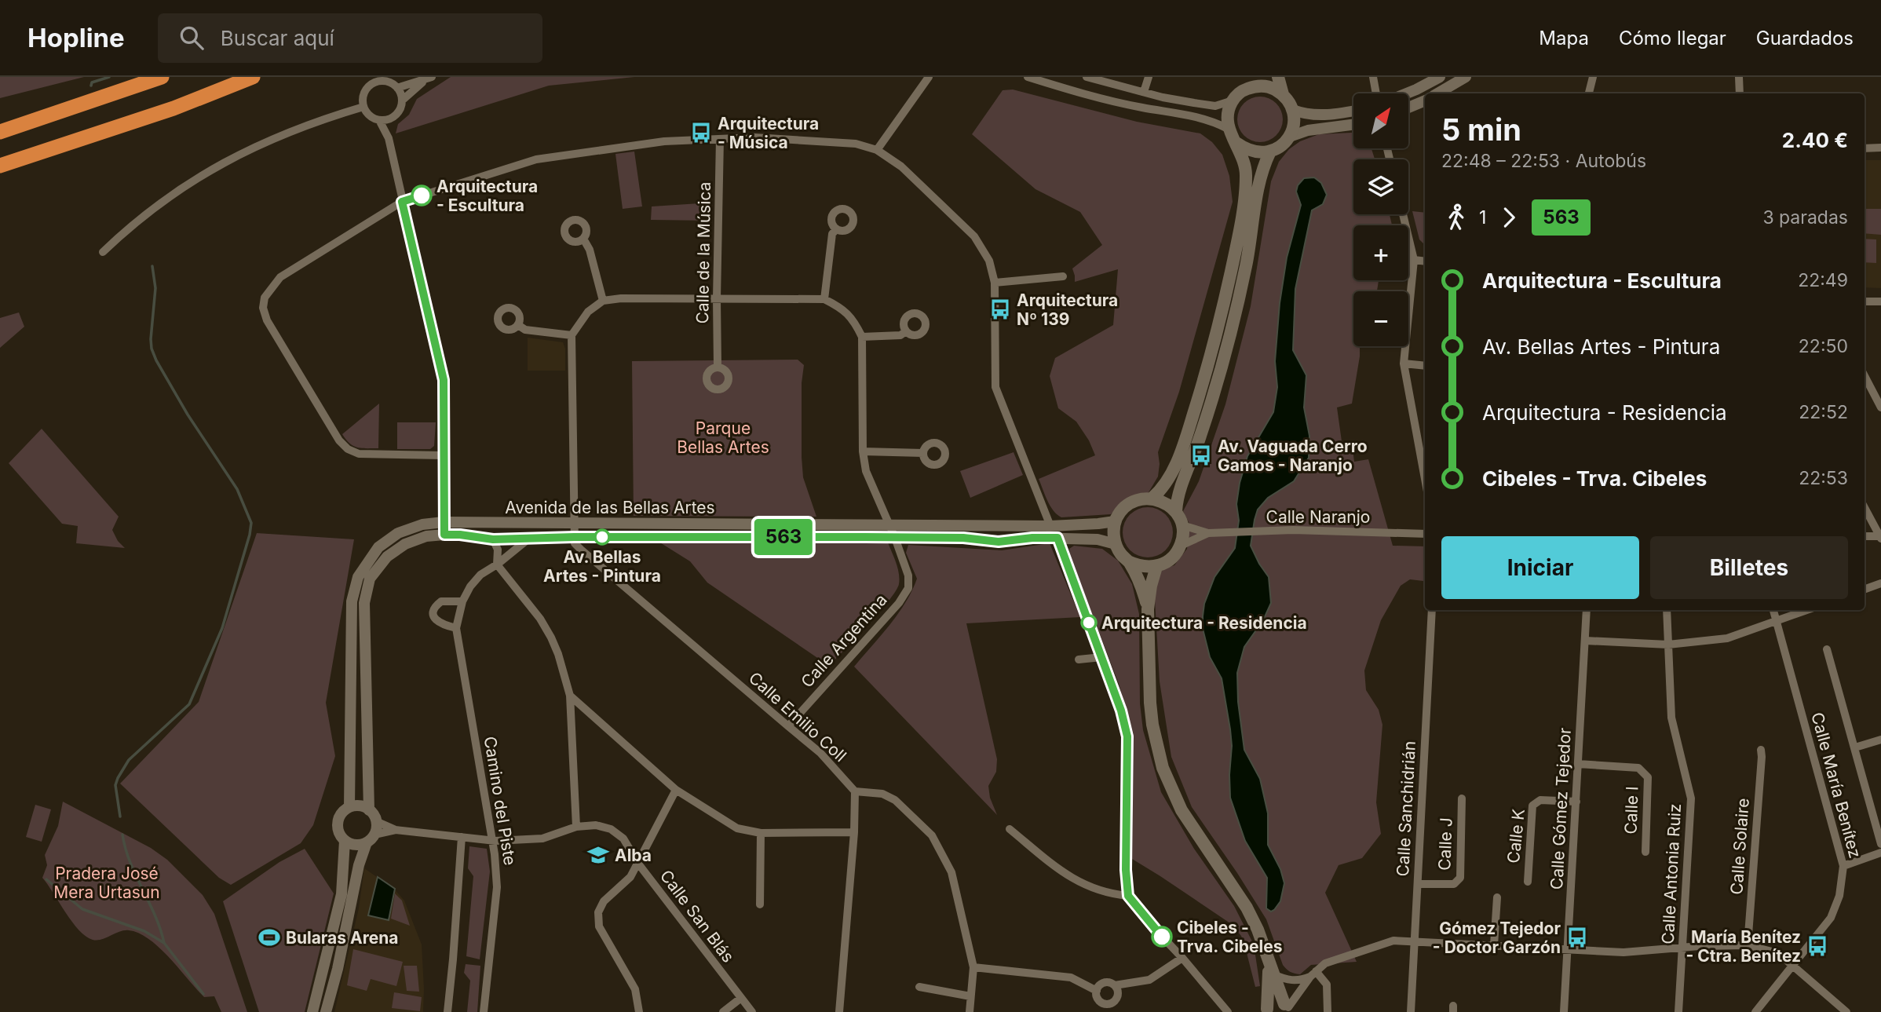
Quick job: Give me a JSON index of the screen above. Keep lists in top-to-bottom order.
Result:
{
  "streets": {
    "street": [
      "Calle de la Música",
      "Avenida de las Bellas Artes",
      "Calle Naranjo",
      "Calle Argentina",
      "Calle Emilio Coll",
      "Calle María Benítez",
      "Camino del Piste",
      "Calle Sanchidrián",
      "Calle Gómez Tejedor",
      "Calle I",
      "Calle K",
      "Calle J",
      "Calle Solaire",
      "Calle Antonia Ruiz",
      "Calle San Blás"
    ]
  },
  "crossings": [
    ["Avenida de las Bellas Artes", "Calle Naranjo"],
    ["Avenida de las Bellas Artes", "Calle Argentina"],
    ["Avenida de las Bellas Artes", "Calle Emilio Coll"],
    ["Avenida de las Bellas Artes", "Camino del Piste"],
    ["Avenida de las Bellas Artes", "Calle San Blás"],
    ["Calle Argentina", "Calle Emilio Coll"],
    ["Camino del Piste", "Calle San Blás"],
    ["Calle Sanchidrián", "Calle J"],
    ["Calle Gómez Tejedor", "Calle I"],
    ["Calle Gómez Tejedor", "Calle K"]
  ],
  "parks": ["Parque Bellas Artes", "Pradera José Mera Urtasun"],
  "places": {
    "bus stop": [
      "Arquitectura - Música",
      "Arquitectura Nº 139",
      "Av. Vaguada Cerro Gamos - Naranjo",
      "Gómez Tejedor - Doctor Garzón",
      "María Benítez - Ctra. Benítez"
    ],
    "other": [
      "Arquitectura - Escultura",
      "Av. Bellas Artes - Pintura",
      "Arquitectura - Residencia",
      "Cibeles - Trva. Cibeles"
    ],
    "school or university": ["Alba"],
    "sports": ["Bularas Arena"]
  },
  "lines": ["bus line 563"],
  "north": "top right",
  "page": {
    "header": "Hopline",
    "search": "Buscar aquí",
    "nav": ["Mapa", "Cómo llegar", "Guardados"],
    "on_map": "563",
    "map_buttons": ["+", "−"],
    "heading": ["5 min", "22:48 – 22:53 · Autobús", "2.40 €"],
    "legs": ["1", "563", "3 paradas"],
    "list": [
      {
        "name": "Arquitectura - Escultura",
        "value": "22:49"
      },
      {
        "name": "Av. Bellas Artes - Pintura",
        "value": "22:50"
      },
      {
        "name": "Arquitectura - Residencia",
        "value": "22:52"
      },
      {
        "name": "Cibeles - Trva. Cibeles",
        "value": "22:53"
      }
    ],
    "buttons": ["Iniciar", "Billetes"]
  }
}
